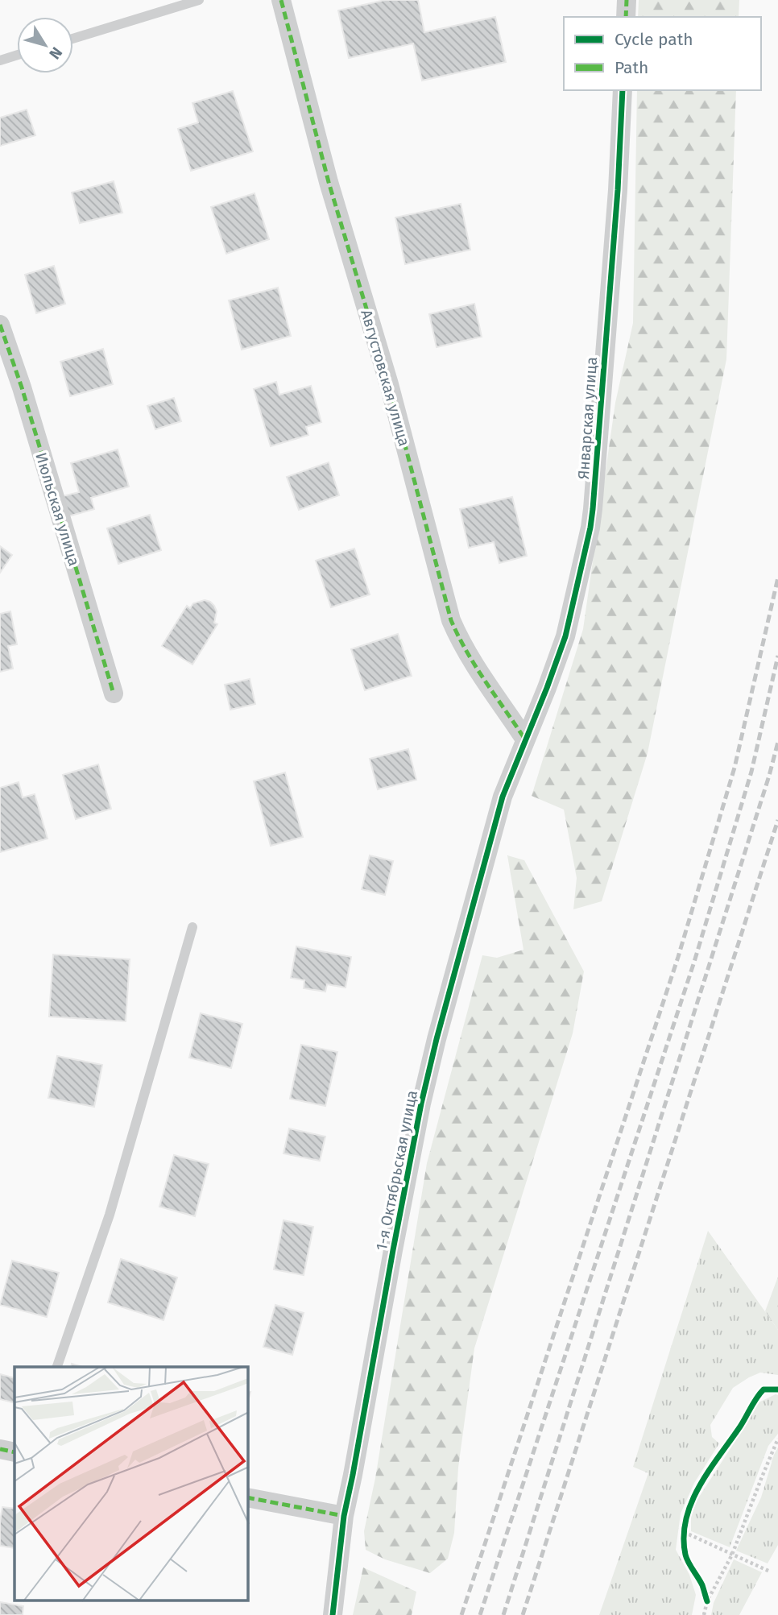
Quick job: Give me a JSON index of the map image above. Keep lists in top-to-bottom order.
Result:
{
  "streets": {
    "street": [
      "Августовская улица",
      "Январская улица",
      "Июльская улица",
      "1-я Октябрьская улица"
    ]
  },
  "crossings": [
    ["Августовская улица", "Январская улица"],
    ["Августовская улица", "1-я Октябрьская улица"],
    ["Январская улица", "1-я Октябрьская улица"]
  ],
  "legend": ["Cycle path", "Path"],
  "north": "bottom right"
}
